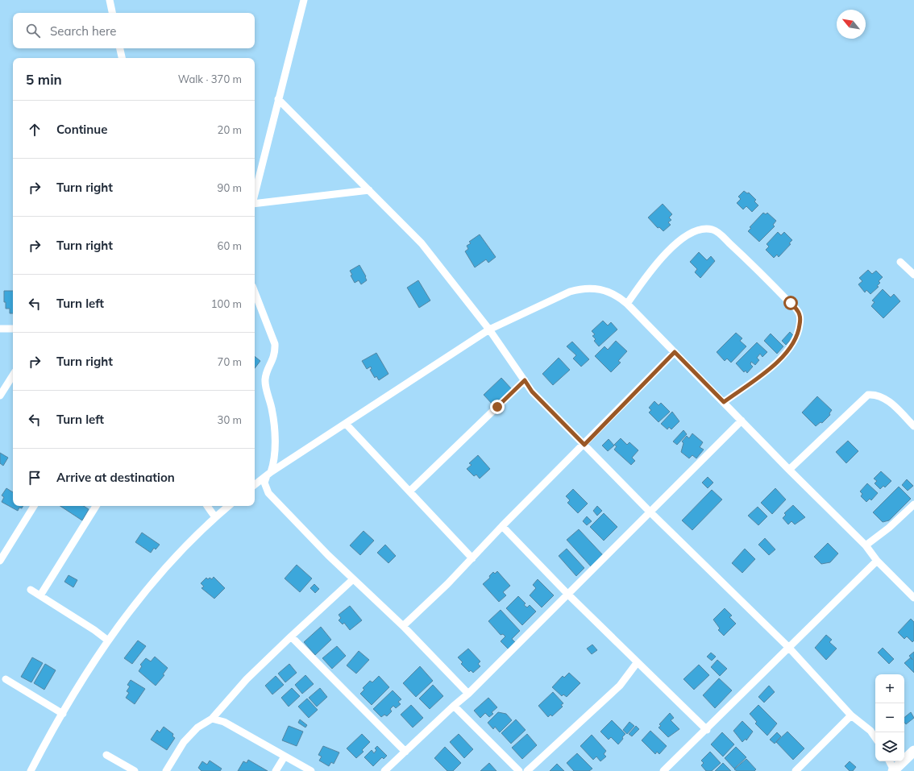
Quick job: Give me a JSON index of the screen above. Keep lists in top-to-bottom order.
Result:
{
  "north": "top left",
  "page": {
    "search": "Search here",
    "heading": ["5 min", "Walk · 370 m"],
    "list": [
      ["Continue", "20 m"],
      ["Turn right", "90 m"],
      ["Turn right", "60 m"],
      ["Turn left", "100 m"],
      ["Turn right", "70 m"],
      ["Turn left", "30 m"],
      "Arrive at destination"
    ],
    "map_buttons": ["+", "−"]
  }
}
